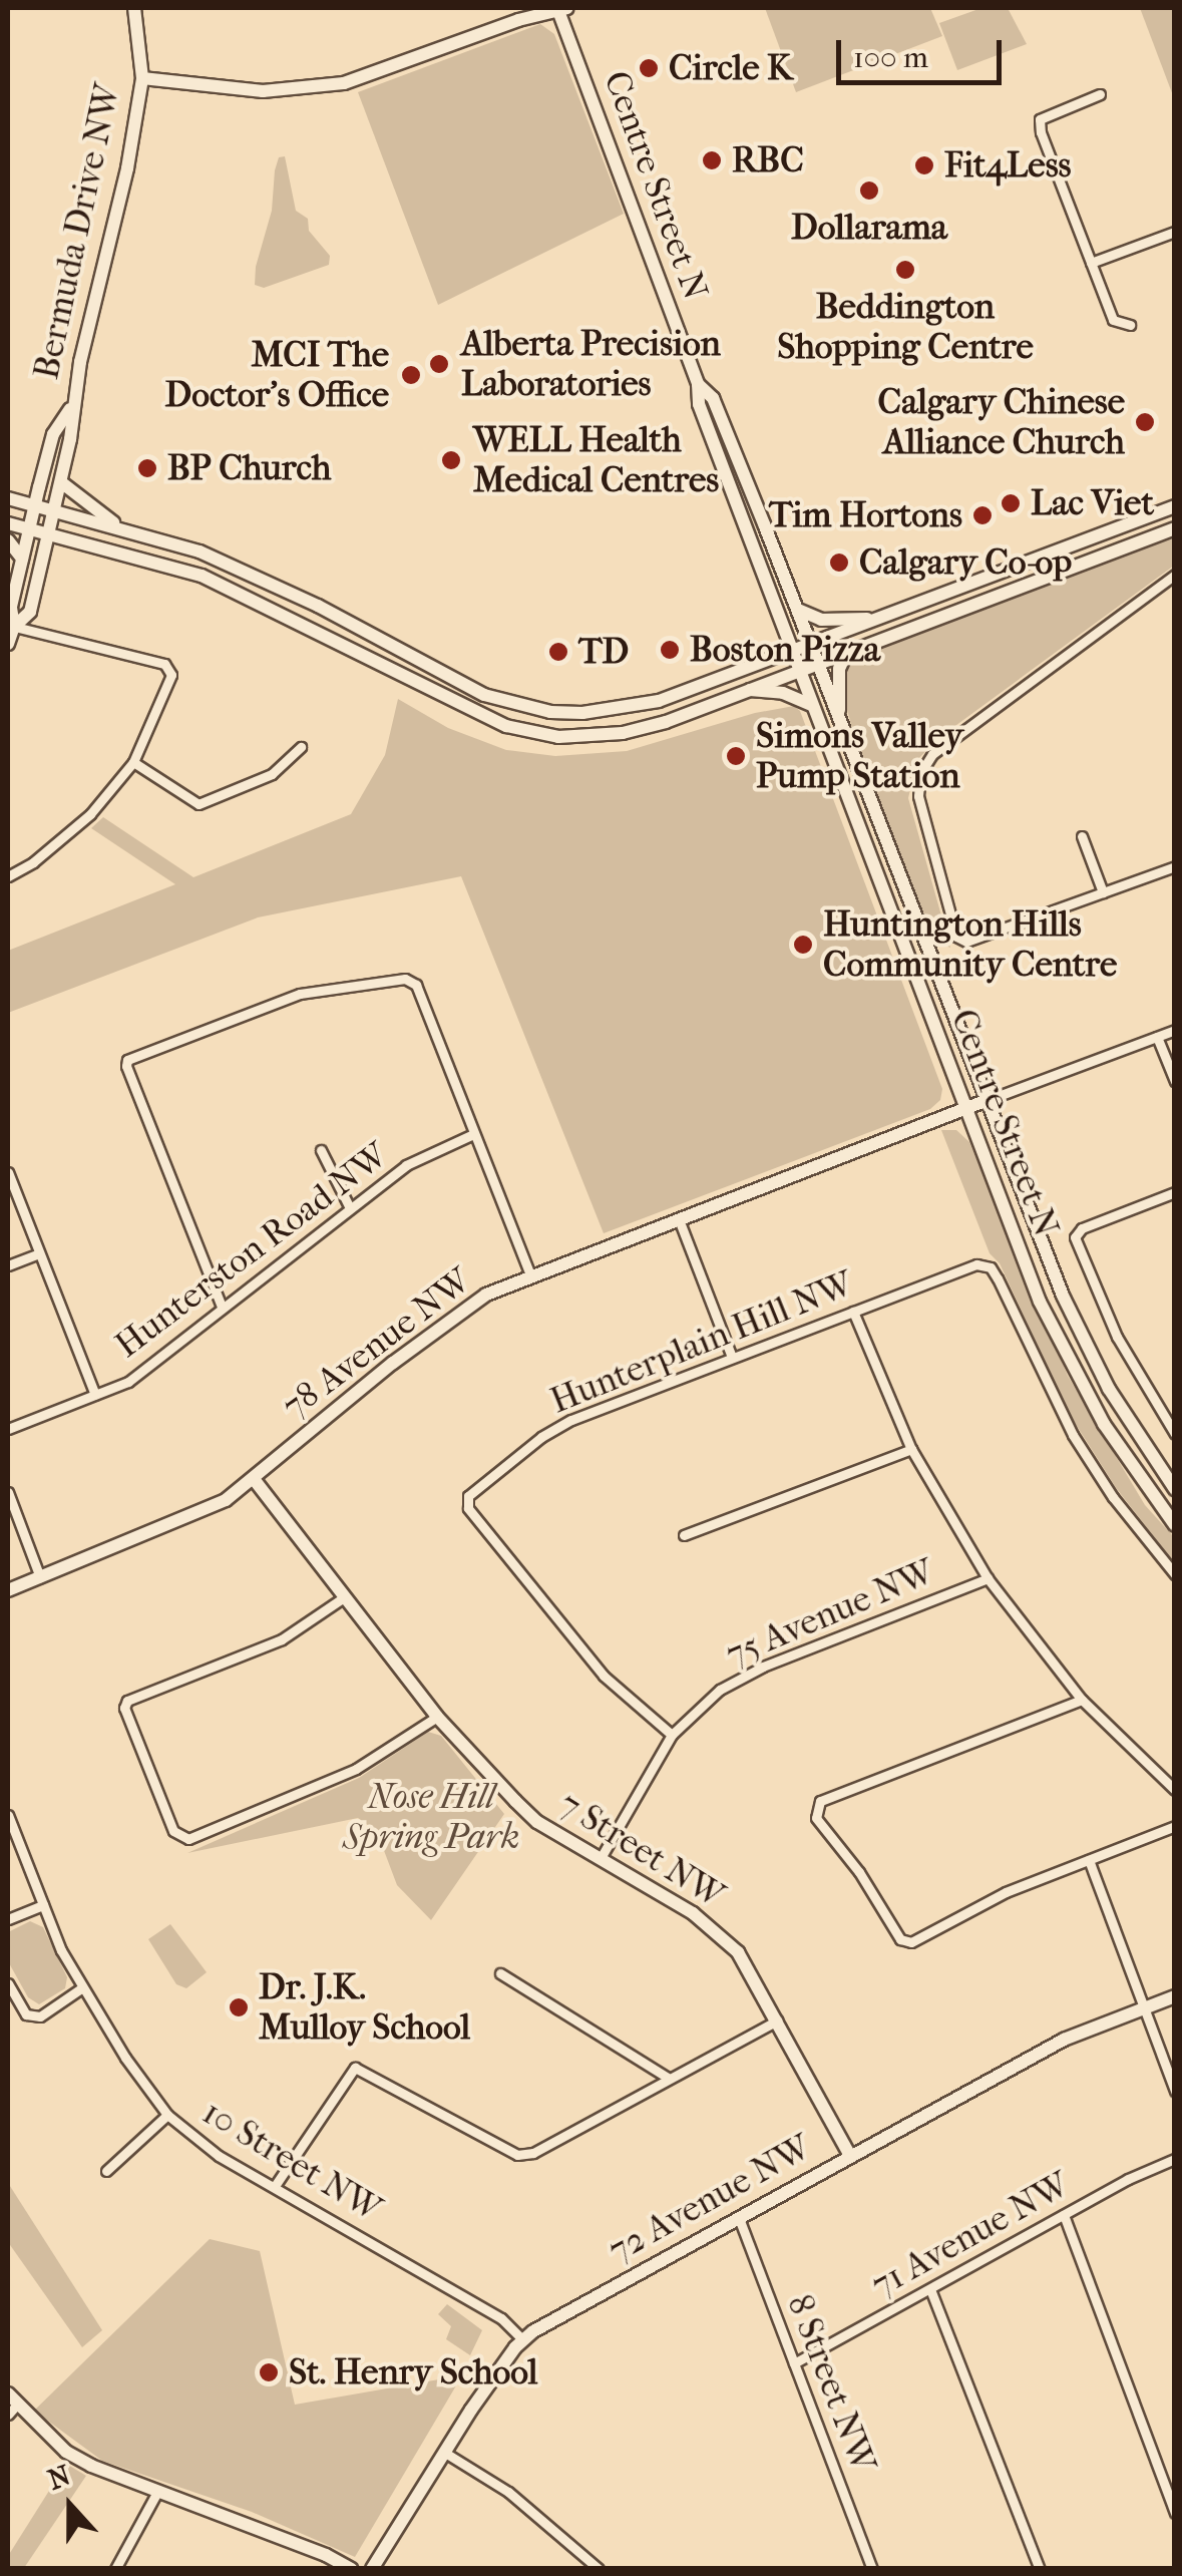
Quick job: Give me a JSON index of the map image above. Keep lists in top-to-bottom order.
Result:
{
  "streets": {
    "street": [
      "Centre Street N",
      "Bermuda Drive NW",
      "Hunterston Road NW",
      "Hunterplain Hill NW",
      "78 Avenue NW",
      "75 Avenue NW",
      "7 Street NW",
      "10 Street NW",
      "72 Avenue NW",
      "71 Avenue NW",
      "8 Street NW"
    ]
  },
  "crossings": [
    ["Centre Street N", "78 Avenue NW"],
    ["Hunterplain Hill NW", "75 Avenue NW"],
    ["78 Avenue NW", "7 Street NW"],
    ["75 Avenue NW", "7 Street NW"],
    ["7 Street NW", "72 Avenue NW"],
    ["10 Street NW", "72 Avenue NW"],
    ["72 Avenue NW", "8 Street NW"],
    ["71 Avenue NW", "8 Street NW"]
  ],
  "parks": ["Nose Hill Spring Park"],
  "places": [
    "Circle K",
    "RBC",
    "Fit4Less",
    "Dollarama",
    "Beddington Shopping Centre",
    "Alberta Precision Laboratories",
    "MCI The Doctor’s Office",
    "Calgary Chinese Alliance Church",
    "WELL Health Medical Centres",
    "BP Church",
    "Lac Viet",
    "Tim Hortons",
    "Calgary Co-op",
    "Boston Pizza",
    "TD",
    "Simons Valley Pump Station",
    "Huntington Hills Community Centre",
    "Dr. J.K. Mulloy School",
    "St. Henry School"
  ],
  "scale_bar": "100 m",
  "north": "top"
}
